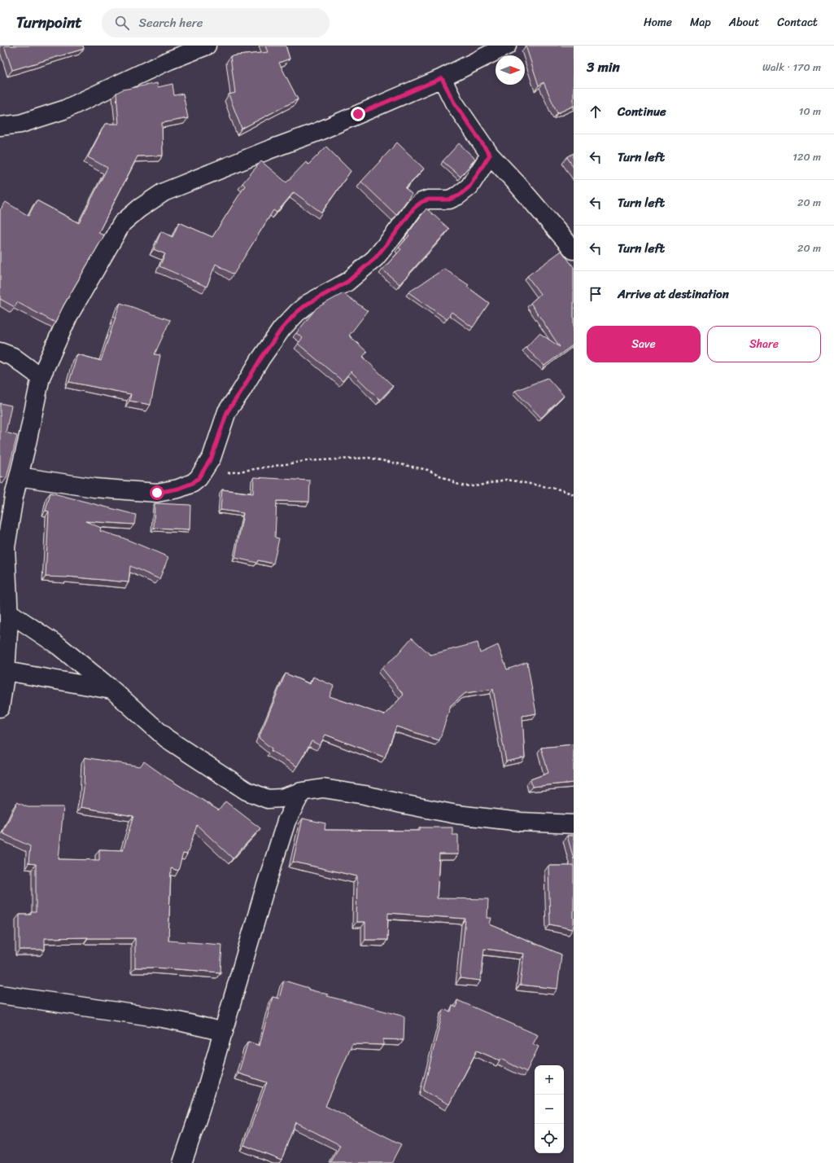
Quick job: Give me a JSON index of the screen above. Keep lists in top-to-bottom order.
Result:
{
  "north": "right",
  "page": {
    "header": "Turnpoint",
    "search": "Search here",
    "nav": [
      "Home",
      "Map",
      "About",
      "Contact"
    ],
    "heading": ["3 min", "Walk · 170 m"],
    "list": [
      ["Continue", "10 m"],
      ["Turn left", "120 m"],
      ["Turn left", "20 m"],
      ["Turn left", "20 m"],
      "Arrive at destination"
    ],
    "buttons": ["Save", "Share"],
    "map_buttons": ["+", "−"]
  }
}
